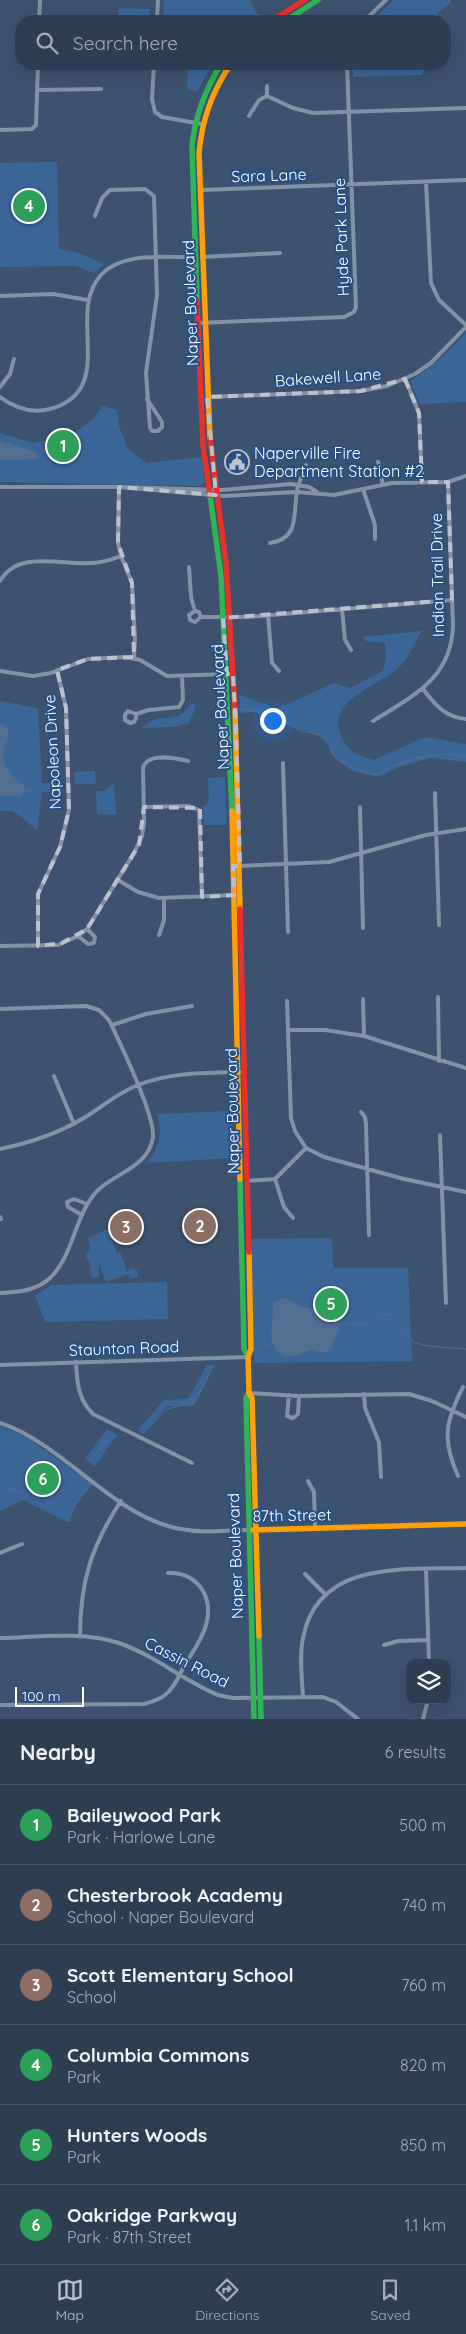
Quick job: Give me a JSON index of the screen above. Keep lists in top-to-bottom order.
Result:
{
  "streets": {
    "main road": ["Naper Boulevard", "87th Street"],
    "street": [
      "Sara Lane",
      "Hyde Park Lane",
      "Bakewell Lane",
      "Indian Trail Drive",
      "Napoleon Drive",
      "Staunton Road",
      "Cassin Road"
    ]
  },
  "crossings": [
    ["Sara Lane", "Hyde Park Lane"],
    ["Sara Lane", "Naper Boulevard"],
    ["Hyde Park Lane", "Naper Boulevard"],
    ["Naper Boulevard", "Bakewell Lane"],
    ["Naper Boulevard", "Staunton Road"],
    ["Naper Boulevard", "87th Street"],
    ["Naper Boulevard", "Cassin Road"]
  ],
  "places": {
    "public building": ["Naperville Fire Department Station #2"]
  },
  "scale_bar": "100 m",
  "page": {
    "search": "Search here",
    "pins": [
      "4",
      "1",
      "2",
      "3",
      "5",
      "6"
    ],
    "scale": "100 m",
    "heading": ["Nearby", "6 results"],
    "list": [
      {
        "mark": "1",
        "name": "Baileywood Park",
        "note": "Park · Harlowe Lane",
        "value": "500 m"
      },
      {
        "mark": "2",
        "name": "Chesterbrook Academy",
        "note": "School · Naper Boulevard",
        "value": "740 m"
      },
      {
        "mark": "3",
        "name": "Scott Elementary School",
        "note": "School",
        "value": "760 m"
      },
      {
        "mark": "4",
        "name": "Columbia Commons",
        "note": "Park",
        "value": "820 m"
      },
      {
        "mark": "5",
        "name": "Hunters Woods",
        "note": "Park",
        "value": "850 m"
      },
      {
        "mark": "6",
        "name": "Oakridge Parkway",
        "note": "Park · 87th Street",
        "value": "1.1 km"
      }
    ],
    "nav": ["Map", "Directions", "Saved"]
  }
}
